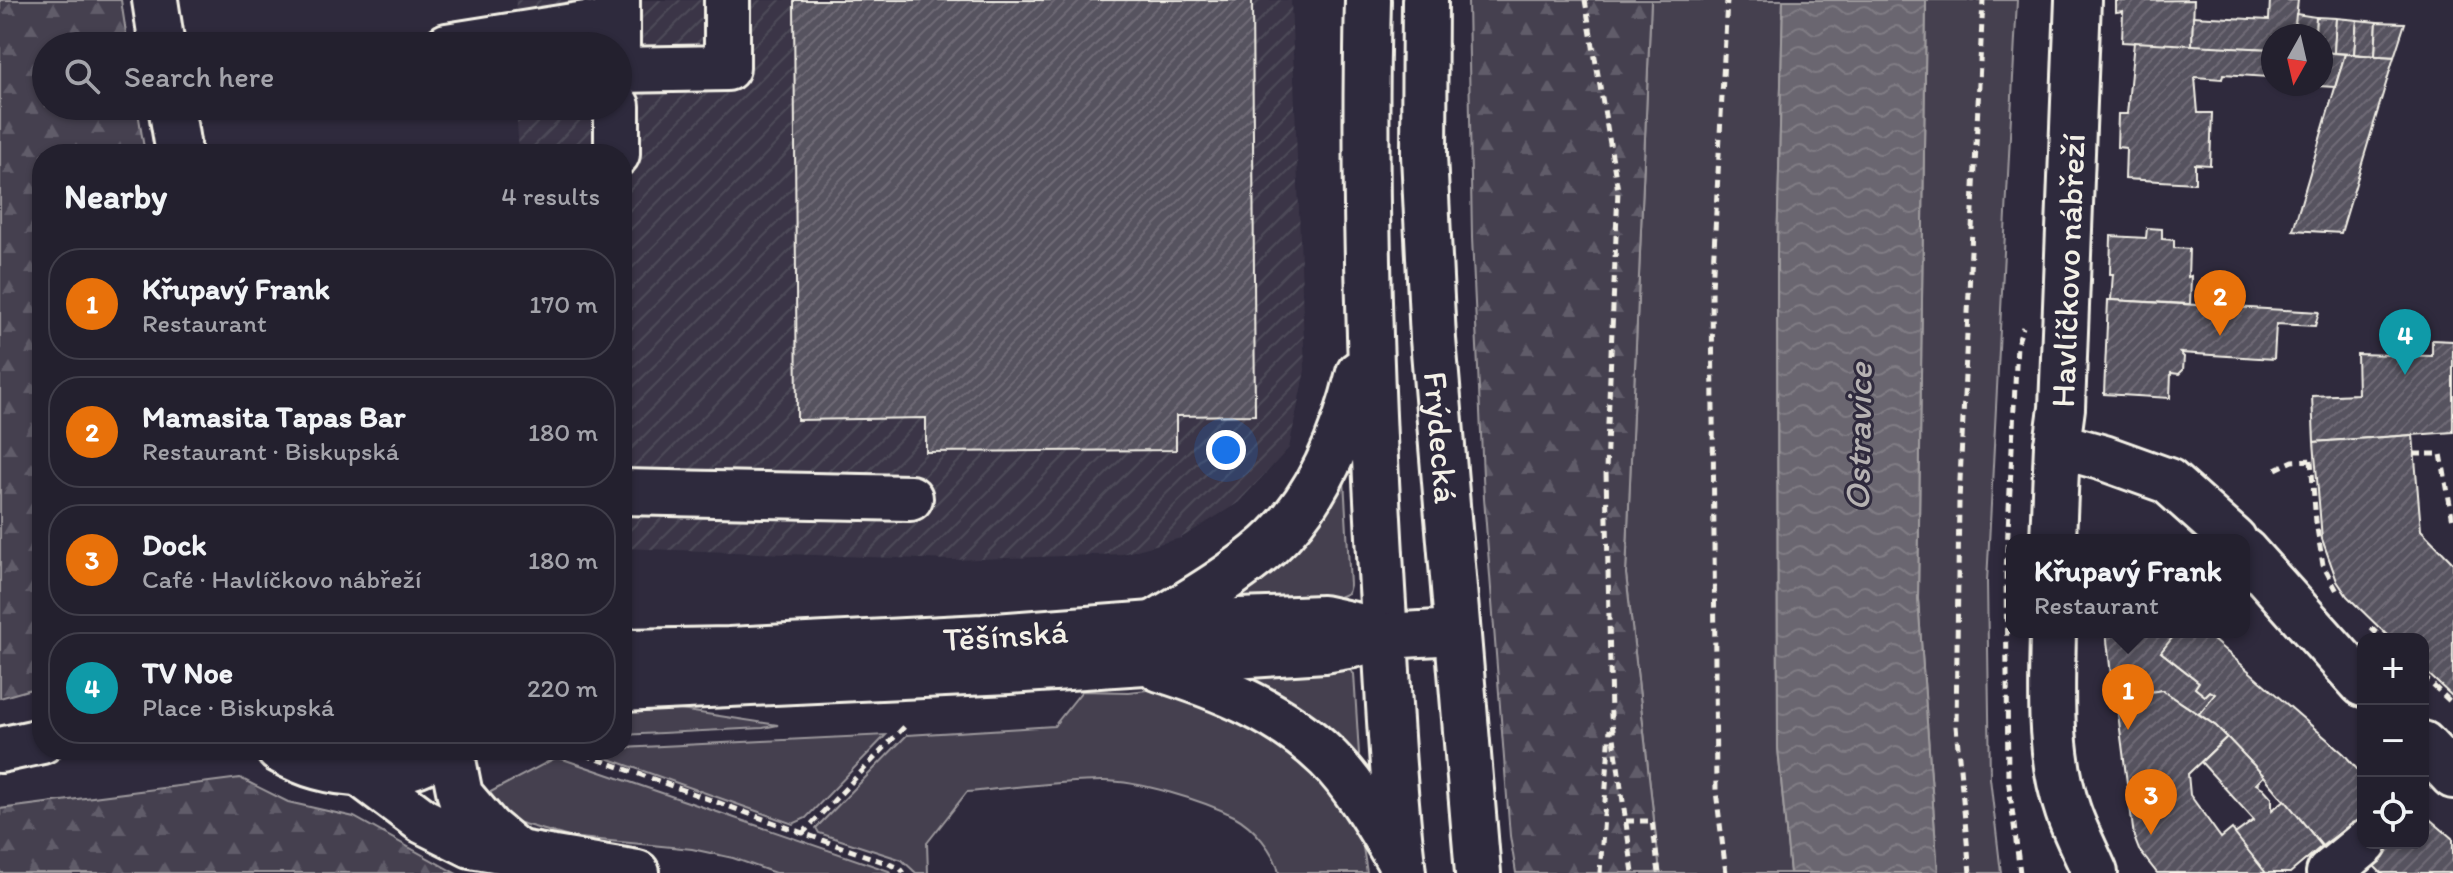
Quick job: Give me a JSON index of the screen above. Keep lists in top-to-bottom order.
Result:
{
  "streets": {
    "main road": ["Havlíčkovo nábřeží", "Frýdecká", "Těšínská"]
  },
  "crossings": [
    ["Frýdecká", "Těšínská"]
  ],
  "water": ["Ostravice"],
  "north": "bottom",
  "page": {
    "search": "Search here",
    "heading": ["Nearby", "4 results"],
    "list": [
      {
        "mark": "1",
        "name": "Křupavý Frank",
        "note": "Restaurant",
        "value": "170 m"
      },
      {
        "mark": "2",
        "name": "Mamasita Tapas Bar",
        "note": "Restaurant · Biskupská",
        "value": "180 m"
      },
      {
        "mark": "3",
        "name": "Dock",
        "note": "Café · Havlíčkovo nábřeží",
        "value": "180 m"
      },
      {
        "mark": "4",
        "name": "TV Noe",
        "note": "Place · Biskupská",
        "value": "220 m"
      }
    ],
    "pins": [
      "2",
      "4",
      "1",
      "3"
    ],
    "popup": ["Křupavý Frank", "Restaurant"],
    "map_buttons": ["+", "−"]
  }
}
